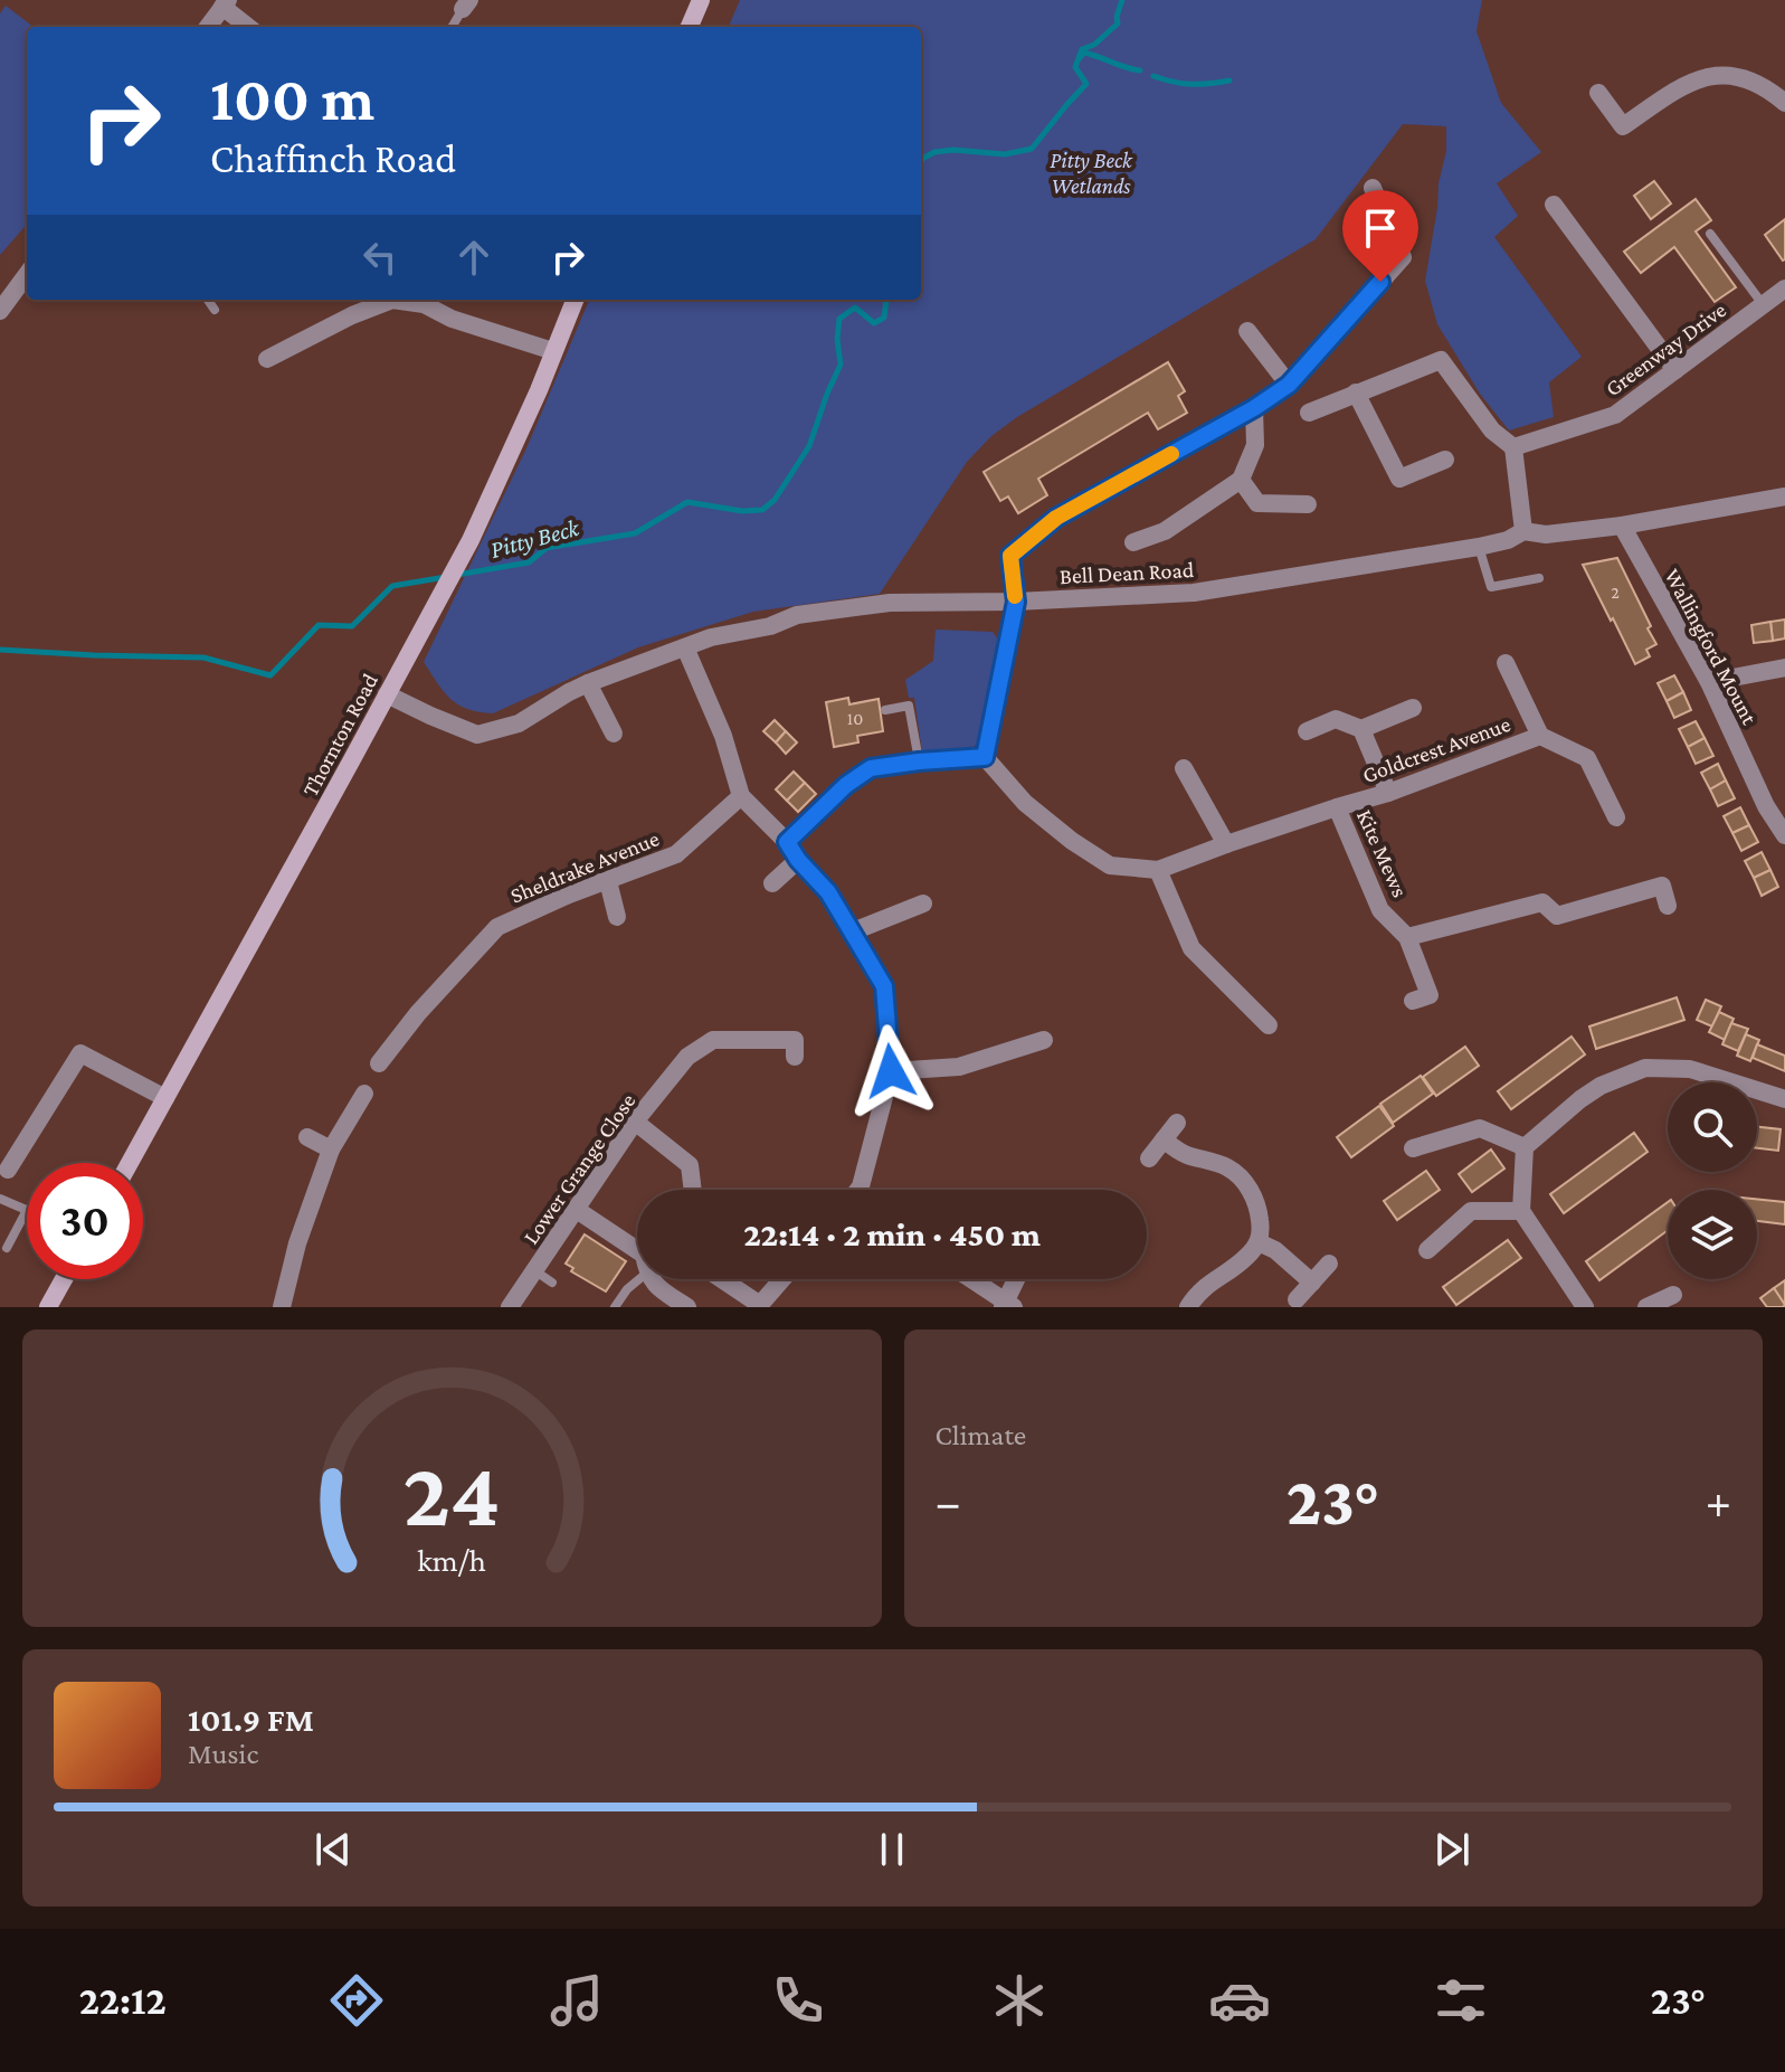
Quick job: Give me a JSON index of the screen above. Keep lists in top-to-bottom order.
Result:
{
  "streets": {
    "main road": ["Thornton Road"],
    "street": [
      "Greenway Drive",
      "Bell Dean Road",
      "Wallingford Mount",
      "Goldcrest Avenue",
      "Kite Mews",
      "Sheldrake Avenue",
      "Lower Grange Close"
    ]
  },
  "crossings": [
    ["Bell Dean Road", "Wallingford Mount"],
    ["Bell Dean Road", "Thornton Road"],
    ["Goldcrest Avenue", "Kite Mews"]
  ],
  "water": ["Pitty Beck"],
  "parks": ["Pitty Beck Wetlands"],
  "house_numbers": ["2", "10"],
  "page": {
    "turn": ["100 m", "Chaffinch Road"],
    "limit": "30",
    "trip": "22:14 · 2 min · 450 m",
    "tile": "Climate",
    "heat": ["−", "23°", "+"],
    "song": ["101.9 FM", "Music"],
    "tabs": ["22:12", "23°"],
    "gauge": ["24", "km/h"]
  }
}
